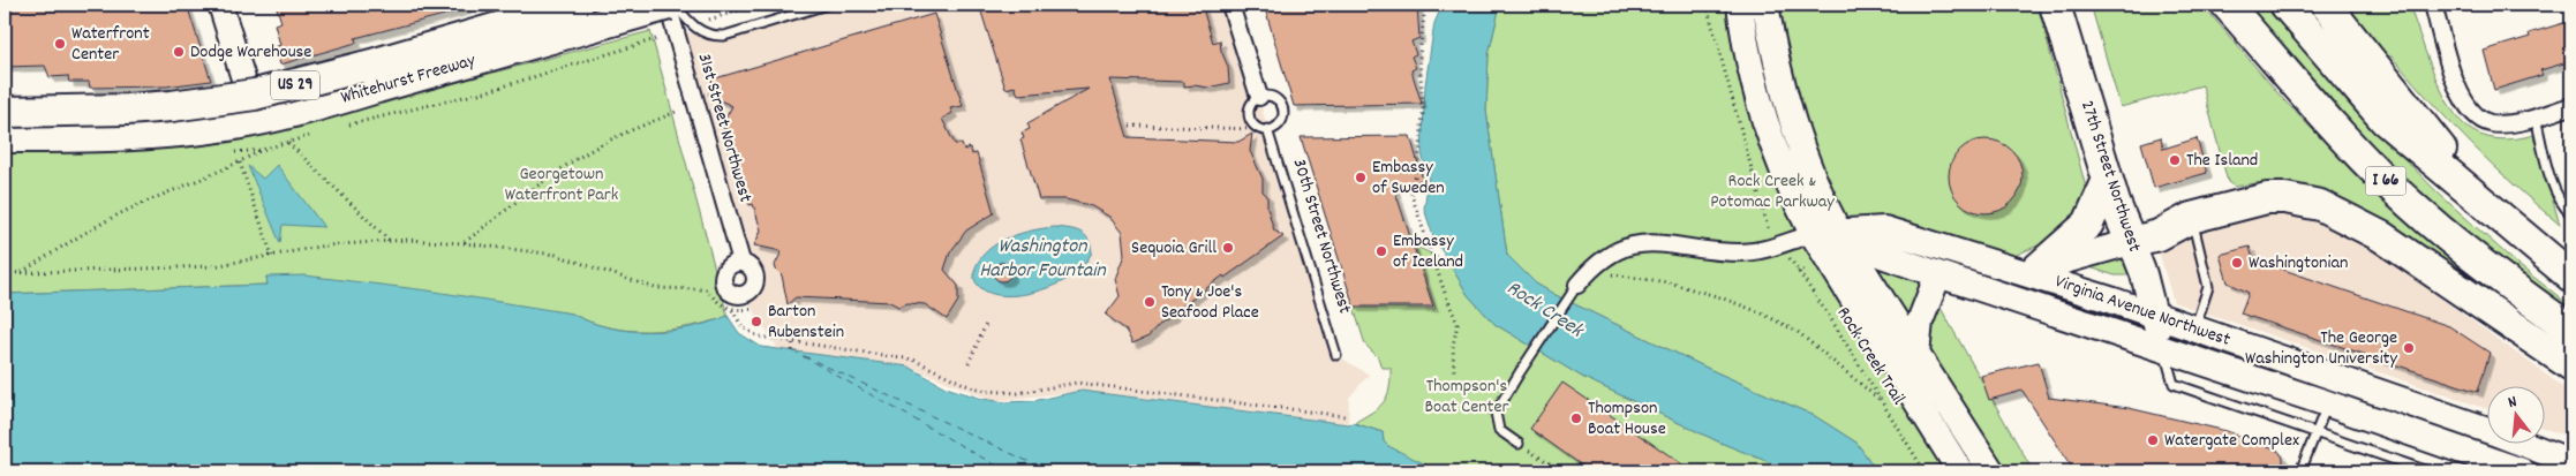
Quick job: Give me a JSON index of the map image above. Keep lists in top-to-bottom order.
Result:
{
  "streets": {
    "highway": [
      "Whitehurst Freeway",
      "US 29",
      "27th Street Northwest",
      "I 66"
    ],
    "main road": ["Virginia Avenue Northwest"],
    "street": ["31st Street Northwest"],
    "lane": ["30th Street Northwest"],
    "path": ["Rock Creek Trail"]
  },
  "crossings": [
    ["Whitehurst Freeway", "31st Street Northwest"],
    ["27th Street Northwest", "Virginia Avenue Northwest"]
  ],
  "water": ["Washington Harbor Fountain", "Rock Creek"],
  "parks": ["Georgetown Waterfront Park", "Rock Creek & Potomac Parkway", "Thompson's Boat Center"],
  "places": [
    "Waterfront Center",
    "Dodge Warehouse",
    "The Island",
    "Embassy of Sweden",
    "Sequoia Grill",
    "Embassy of Iceland",
    "Washingtonian",
    "Tony & Joe's Seafood Place",
    "Barton Rubenstein",
    "The George Washington University",
    "Thompson Boat House",
    "Watergate Complex"
  ],
  "north": "top"
}
